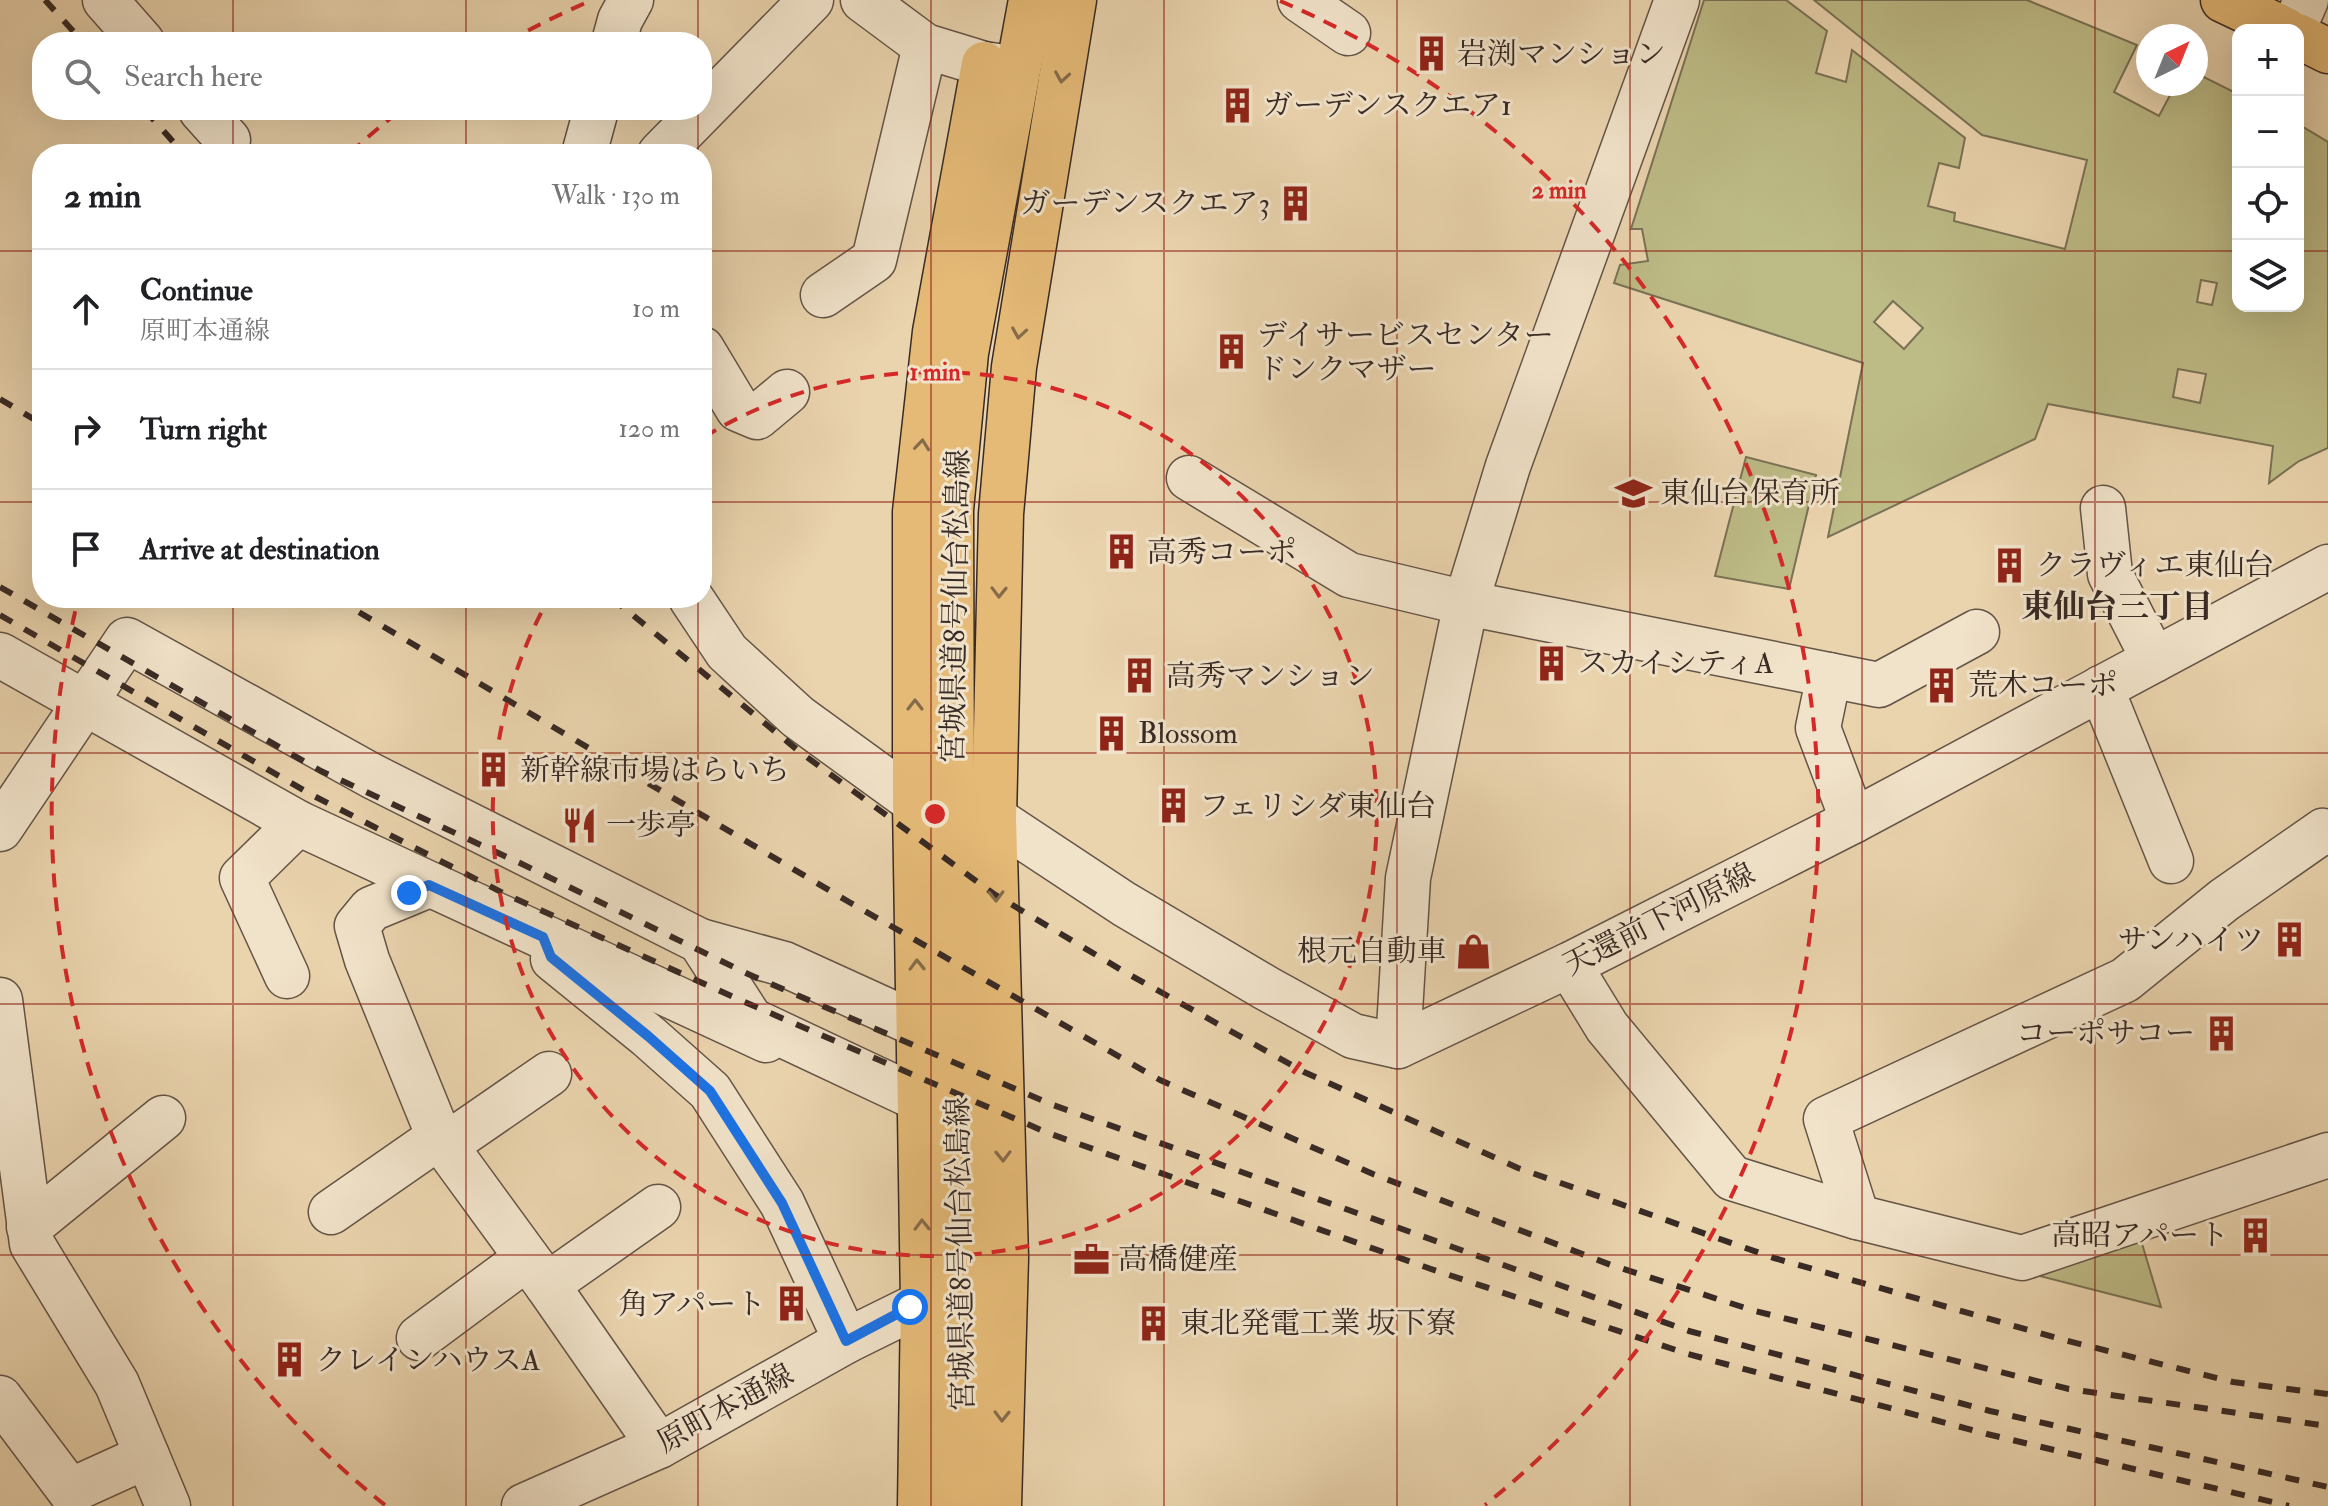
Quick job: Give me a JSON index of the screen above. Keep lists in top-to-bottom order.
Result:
{
  "streets": {
    "main road": ["宮城県道8号仙台松島線"],
    "street": ["天還前下河原線", "原町本通線"]
  },
  "districts": ["東仙台三丁目"],
  "places": {
    "building": [
      "岩渕マンション",
      "ガーデンスクエア1",
      "ガーデンスクエア3",
      "デイサービスセンター ドンクマザー",
      "高秀コーポ",
      "クラヴィエ東仙台",
      "スカイシティA",
      "高秀マンション",
      "荒木コーポ",
      "Blossom",
      "新幹線市場はらいち",
      "フェリシダ東仙台",
      "サンハイツ",
      "コーポサコー",
      "高昭アパート",
      "角アパート",
      "東北発電工業 坂下寮",
      "クレインハウスA"
    ],
    "school or university": ["東仙台保育所"],
    "restaurant": ["一歩亭"],
    "shop": ["根元自動車"],
    "office": ["高橋健産"]
  },
  "north": "top right",
  "page": {
    "map_buttons": ["+", "−"],
    "search": "Search here",
    "heading": ["2 min", "Walk · 130 m"],
    "list": [
      ["Continue", "原町本通線", "10 m"],
      ["Turn right", "120 m"],
      "Arrive at destination"
    ]
  },
  "rings": ["2 min", "1 min"]
}
